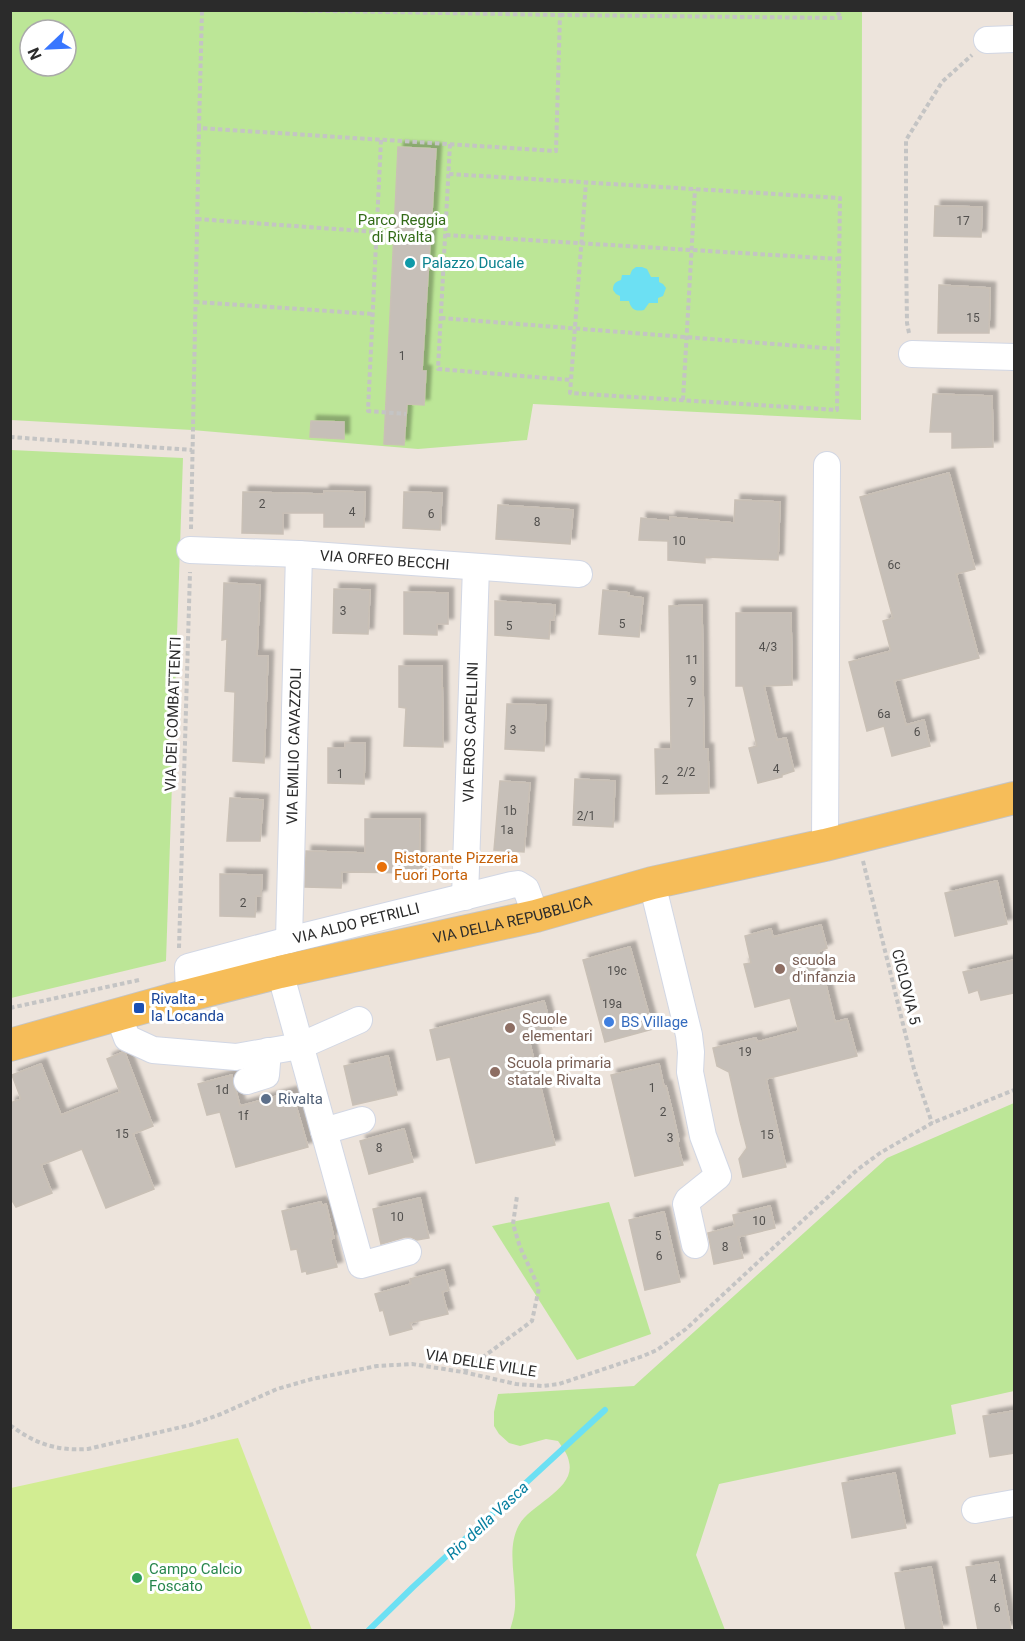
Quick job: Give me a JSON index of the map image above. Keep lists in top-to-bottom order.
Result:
{
  "streets": {
    "main road": ["VIA DELLA REPUBBLICA"],
    "street": [
      "VIA ORFEO BECCHI",
      "VIA EROS CAPELLINI",
      "VIA EMILIO CAVAZZOLI",
      "VIA ALDO PETRILLI"
    ],
    "path": ["VIA DEI COMBATTENTI", "CICLOVIA 5", "VIA DELLE VILLE"]
  },
  "crossings": [
    ["VIA ORFEO BECCHI", "VIA DEI COMBATTENTI"],
    ["VIA ORFEO BECCHI", "VIA EROS CAPELLINI"],
    ["VIA ORFEO BECCHI", "VIA EMILIO CAVAZZOLI"],
    ["VIA EROS CAPELLINI", "VIA ALDO PETRILLI"],
    ["VIA EMILIO CAVAZZOLI", "VIA ALDO PETRILLI"],
    ["VIA DELLA REPUBBLICA", "VIA ALDO PETRILLI"],
    ["CICLOVIA 5", "VIA DELLE VILLE"]
  ],
  "water": ["Rio della Vasca"],
  "parks": ["Parco Reggia di Rivalta"],
  "places": {
    "other": [
      "Palazzo Ducale",
      "Ristorante Pizzeria Fuori Porta",
      "scuola d'infanzia",
      "BS Village",
      "Scuole elementari",
      "Scuola primaria statale Rivalta",
      "Rivalta",
      "Campo Calcio Foscato"
    ],
    "transit": ["Rivalta - la Locanda"]
  },
  "house_numbers": [
    "17",
    "15",
    "1",
    "2",
    "4",
    "6",
    "8",
    "10",
    "6c",
    "3",
    "5",
    "5",
    "4/3",
    "11",
    "9",
    "7",
    "6a",
    "3",
    "6",
    "4",
    "2/2",
    "1",
    "2",
    "1b",
    "2/1",
    "1a",
    "2",
    "19c",
    "19a",
    "19",
    "1",
    "1d",
    "2",
    "1f",
    "15",
    "15",
    "3",
    "8",
    "10",
    "10",
    "5",
    "8",
    "6",
    "4",
    "6"
  ],
  "north": "bottom left"
}
